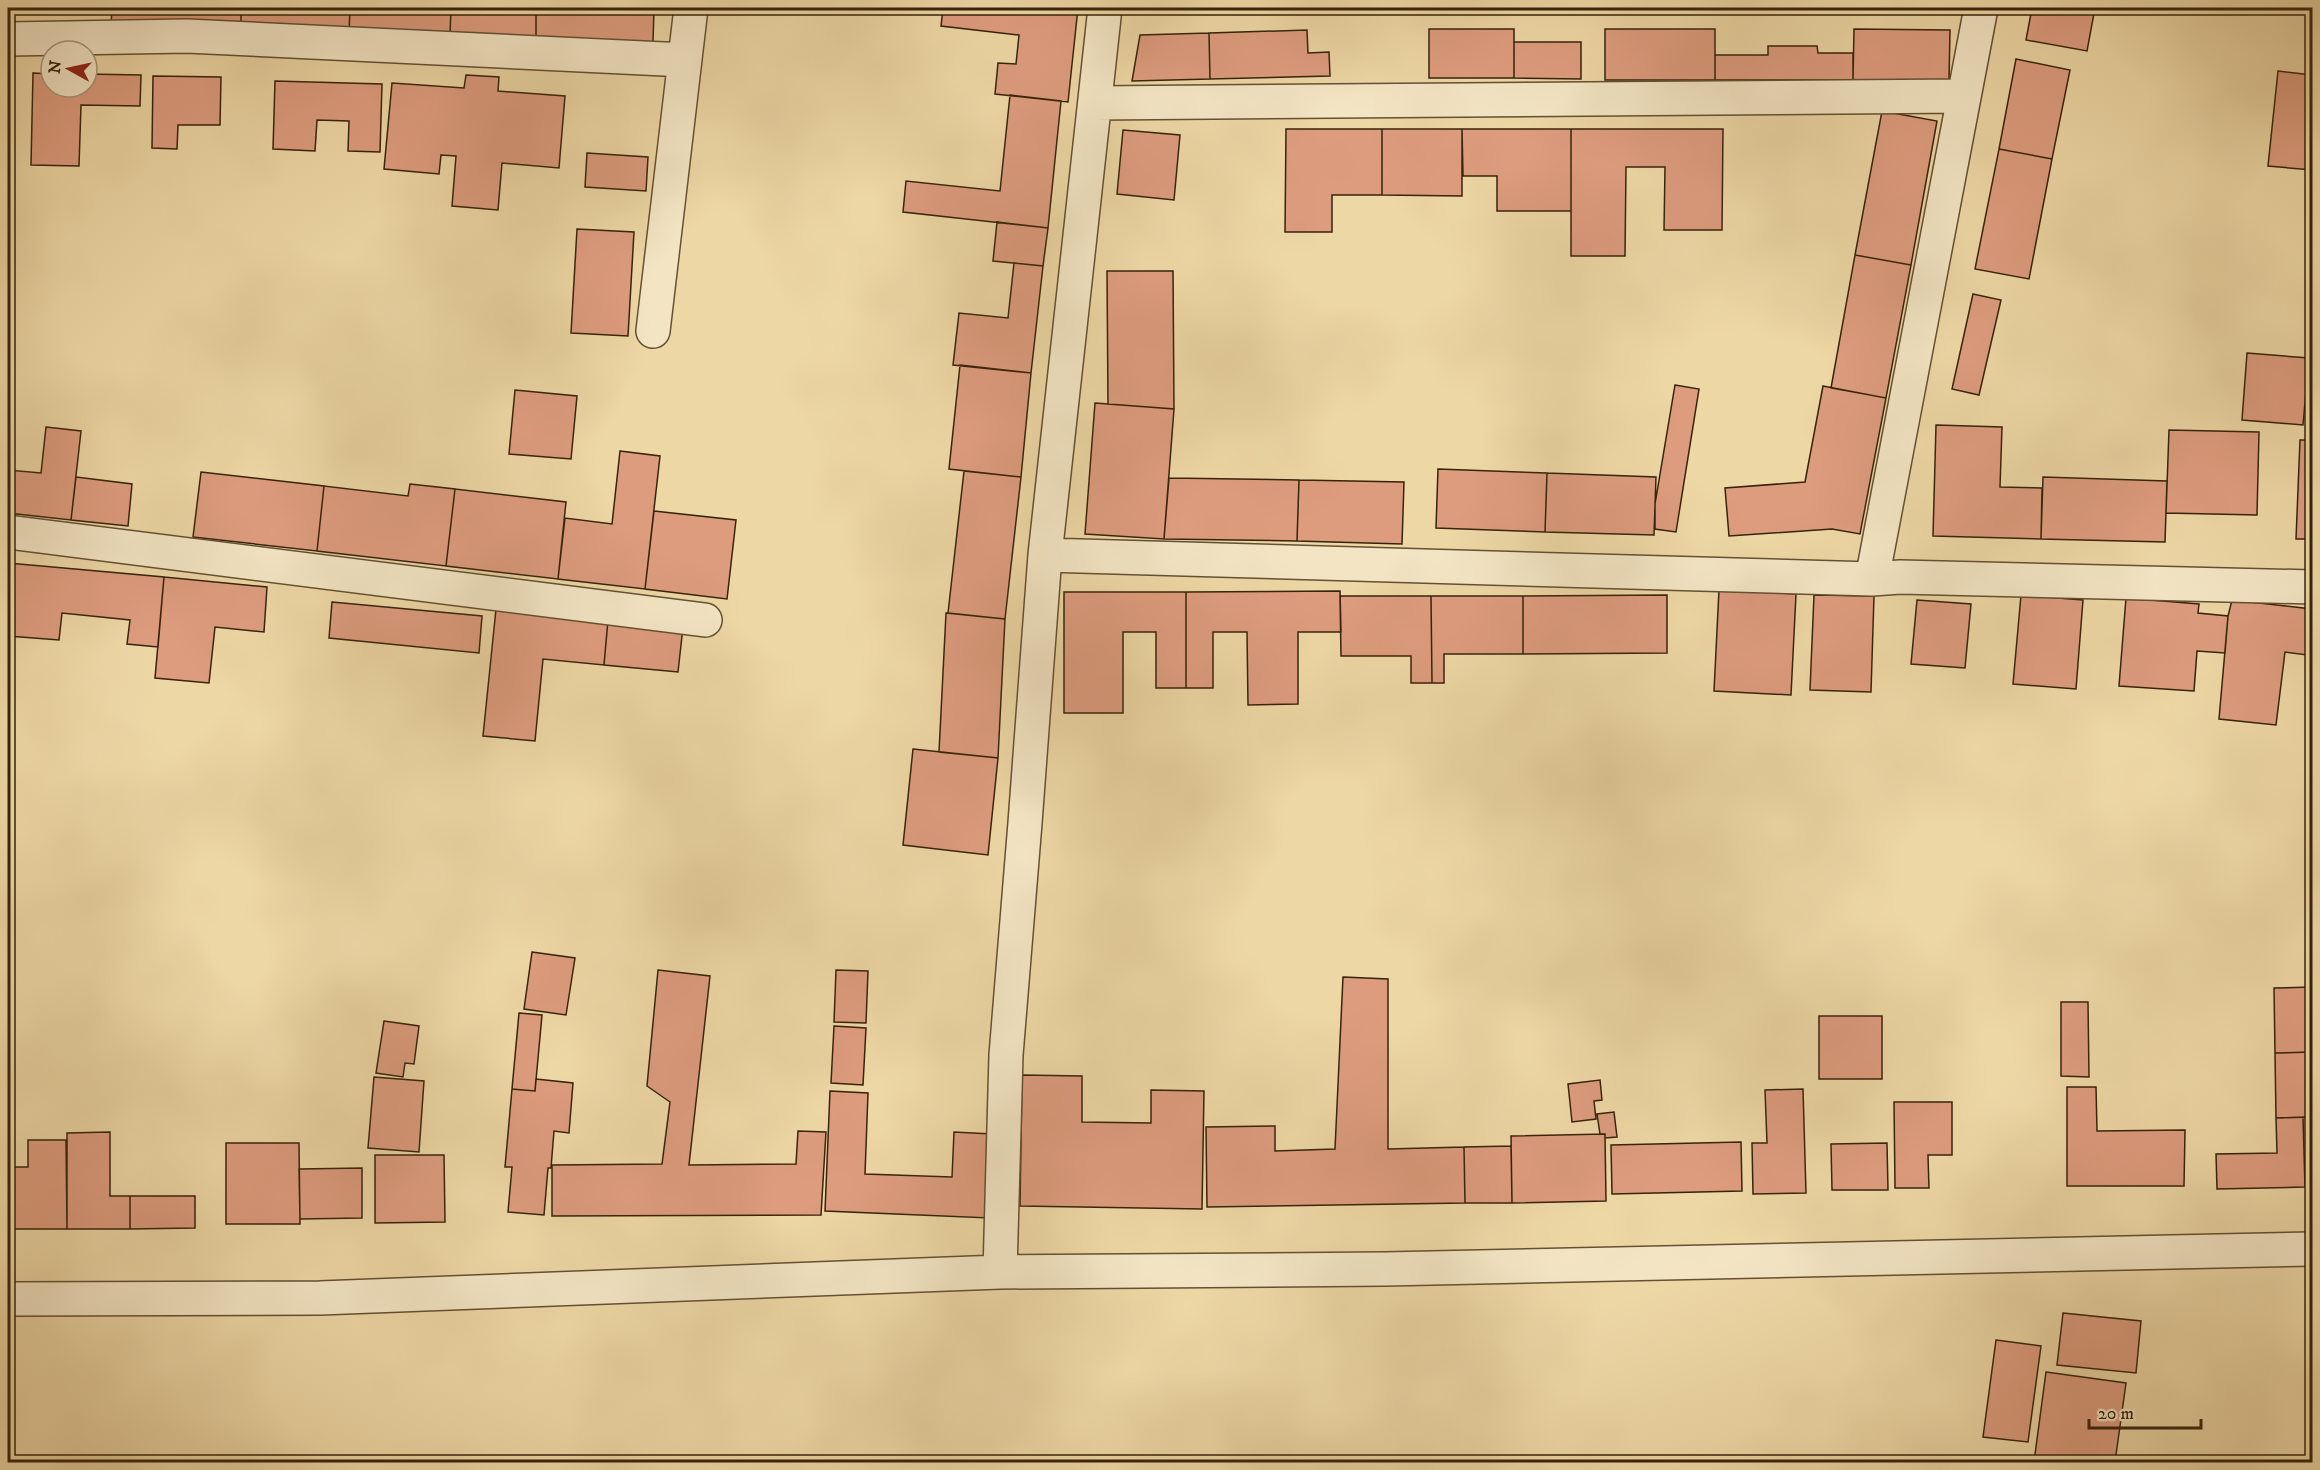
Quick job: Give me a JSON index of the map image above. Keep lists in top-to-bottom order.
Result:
{
  "scale_bar": "20 m",
  "north": "left"
}
